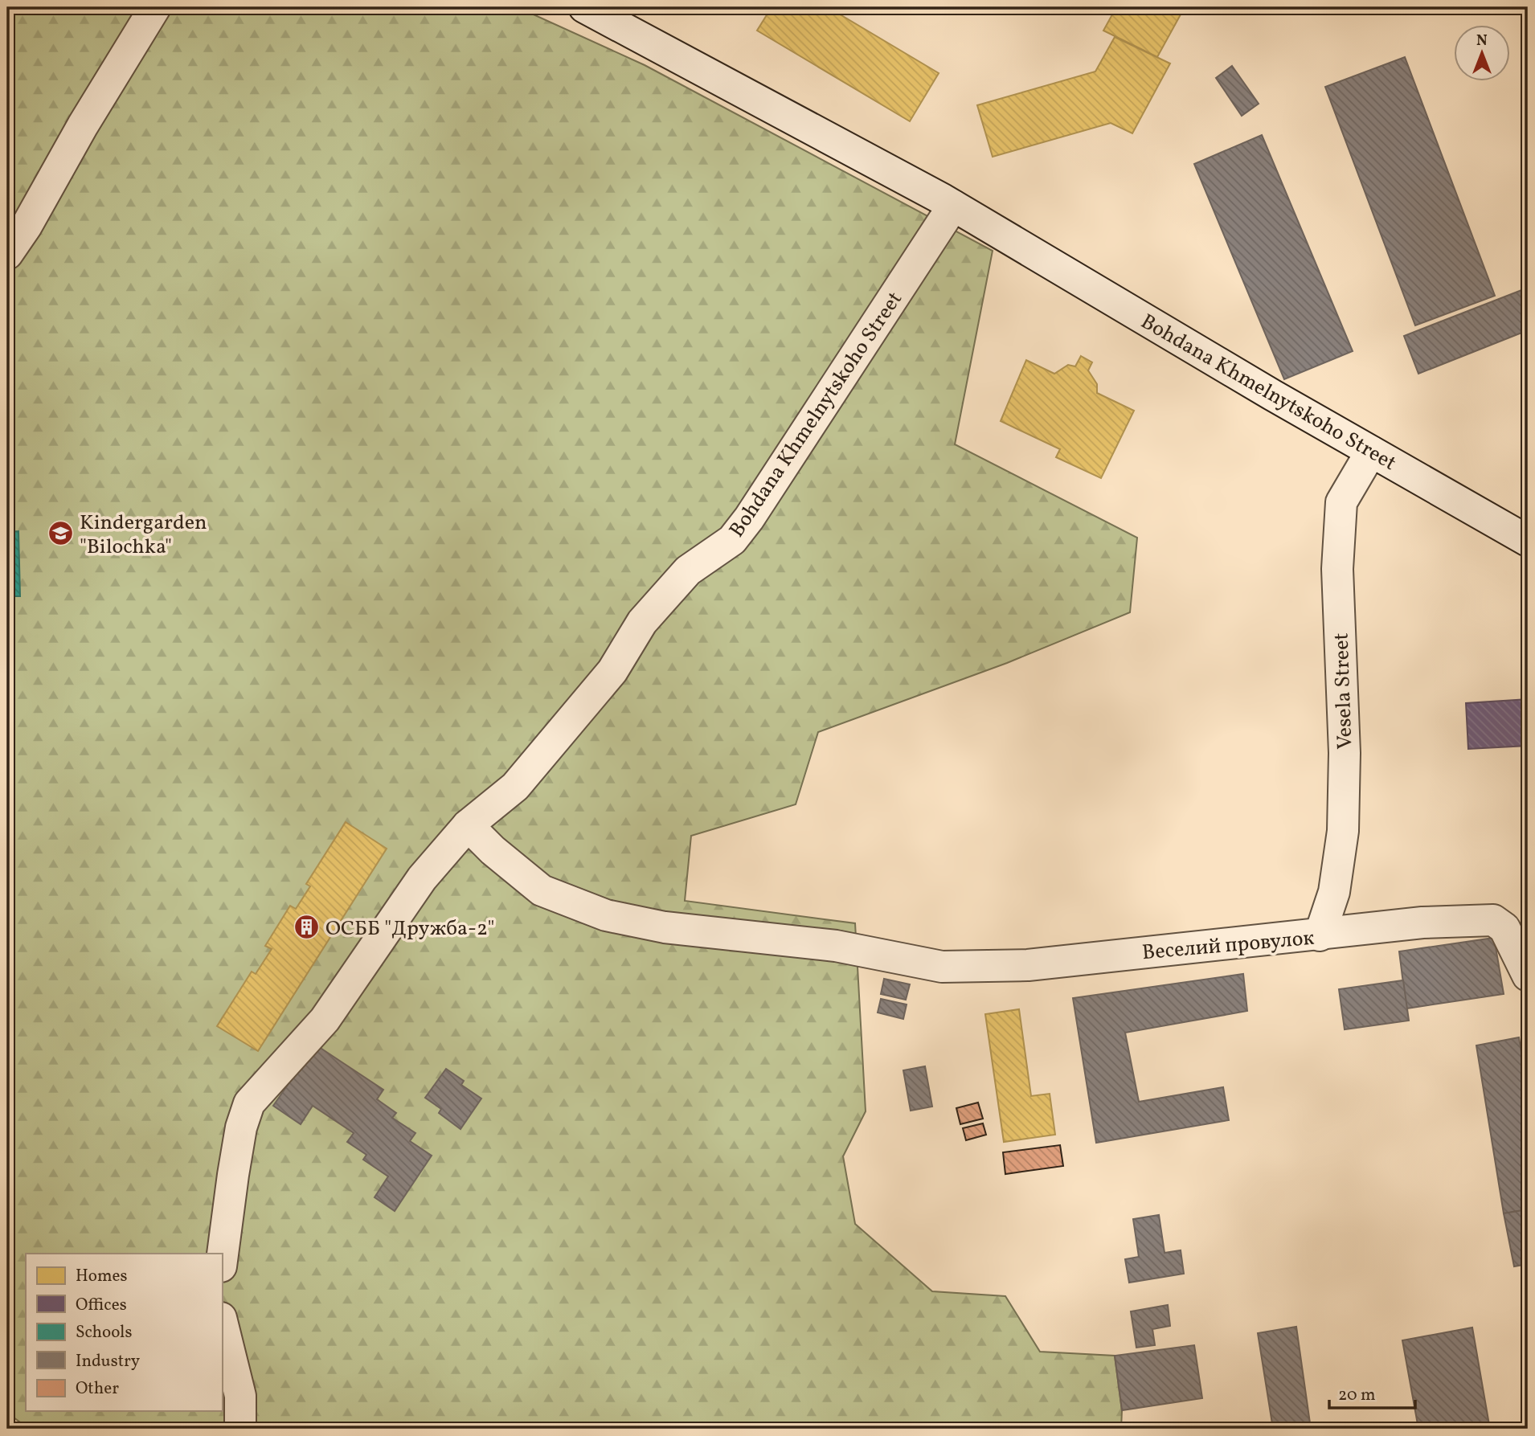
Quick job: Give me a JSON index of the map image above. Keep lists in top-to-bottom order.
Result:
{
  "streets": {
    "street": ["Bohdana Khmelnytskoho Street", "Vesela Street", "Веселий провулок"]
  },
  "crossings": [
    ["Bohdana Khmelnytskoho Street", "Vesela Street"],
    ["Bohdana Khmelnytskoho Street", "Веселий провулок"],
    ["Vesela Street", "Веселий провулок"]
  ],
  "places": {
    "school or university": ["Kindergarden \"Bilochka\""],
    "building": ["ОСББ \"Дружба-2\""]
  },
  "legend": [
    "Homes",
    "Offices",
    "Schools",
    "Industry",
    "Other"
  ],
  "scale_bar": "20 m",
  "north": "top"
}
